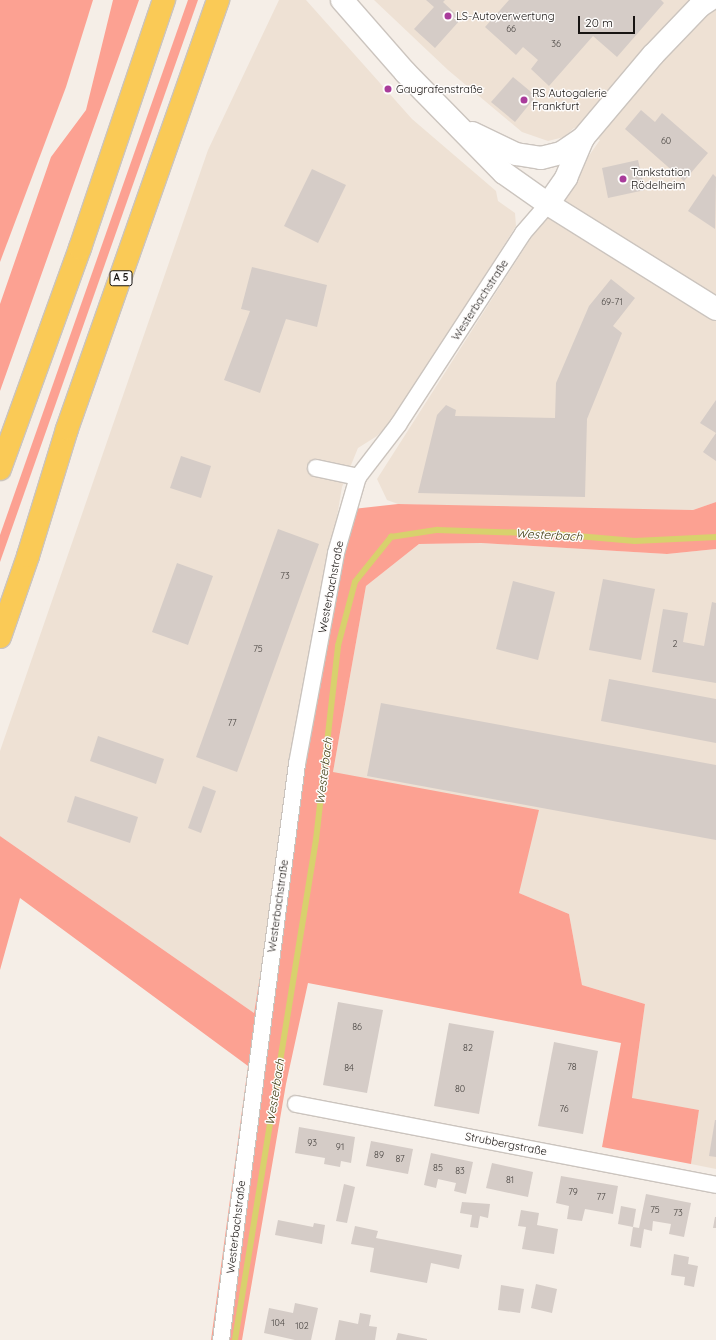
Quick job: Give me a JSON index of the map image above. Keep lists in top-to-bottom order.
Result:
{
  "streets": {
    "highway": ["A 5"],
    "street": ["Westerbachstraße", "Strubbergstraße"]
  },
  "water": ["Westerbach"],
  "places": [
    "LS-Autoverwertung",
    "Gaugrafenstraße",
    "RS Autogalerie Frankfurt",
    "Tankstation Rödelheim"
  ],
  "house_numbers": [
    "66",
    "36",
    "60",
    "69-71",
    "73",
    "2",
    "75",
    "77",
    "86",
    "82",
    "78",
    "84",
    "80",
    "76",
    "93",
    "91",
    "89",
    "87",
    "85",
    "83",
    "81",
    "79",
    "77",
    "75",
    "73",
    "104",
    "102"
  ],
  "scale_bar": "20 m"
}
